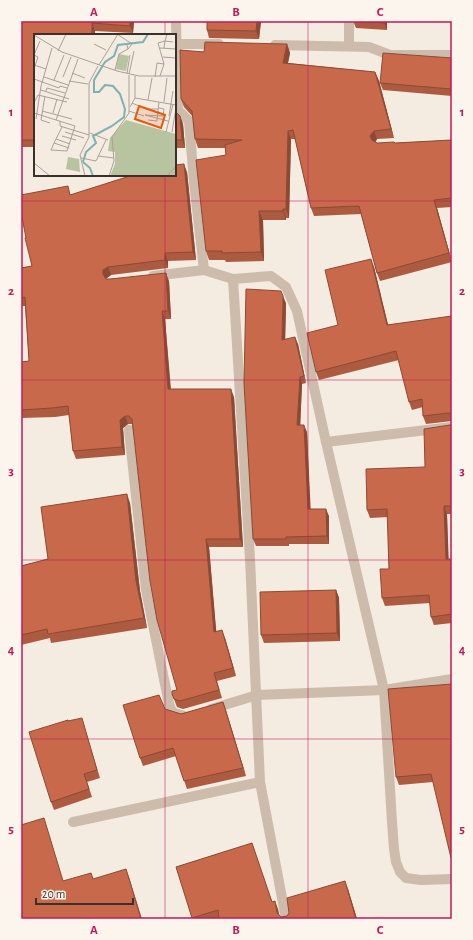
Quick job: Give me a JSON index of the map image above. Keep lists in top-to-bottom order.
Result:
{
  "scale_bar": "20 m",
  "grid": {
    "columns": ["A", "B", "C"],
    "rows": [
      "1",
      "2",
      "3",
      "4",
      "5"
    ]
  }
}
